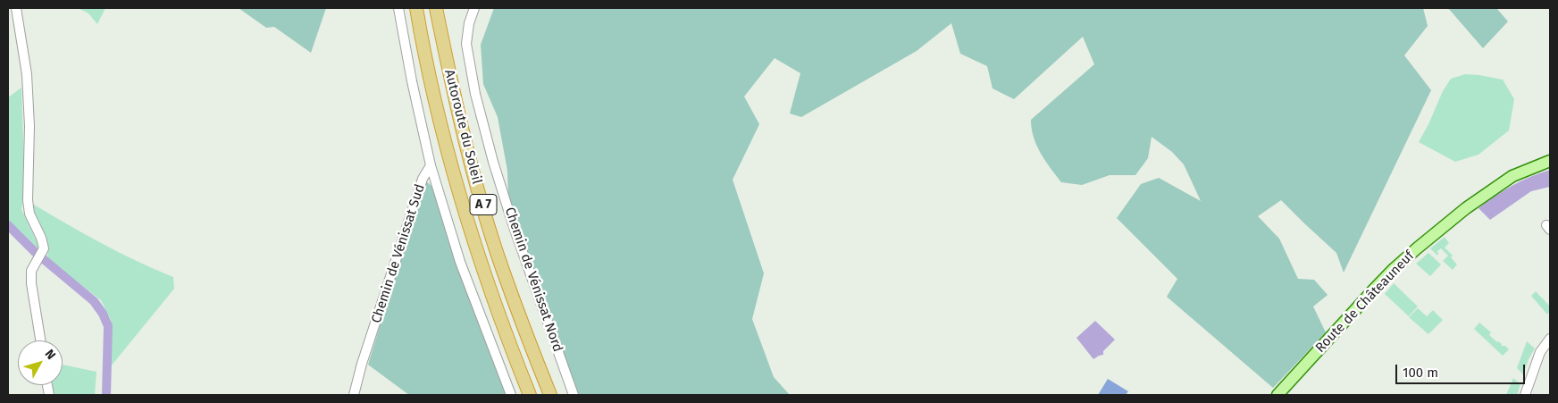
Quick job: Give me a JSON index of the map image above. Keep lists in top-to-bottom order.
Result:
{
  "streets": {
    "highway": ["Autoroute du Soleil", "A 7"],
    "main road": ["Route de Châteauneuf"],
    "street": ["Chemin de Vénissat Sud", "Chemin de Vénissat Nord"]
  },
  "scale_bar": "100 m",
  "north": "top right"
}
